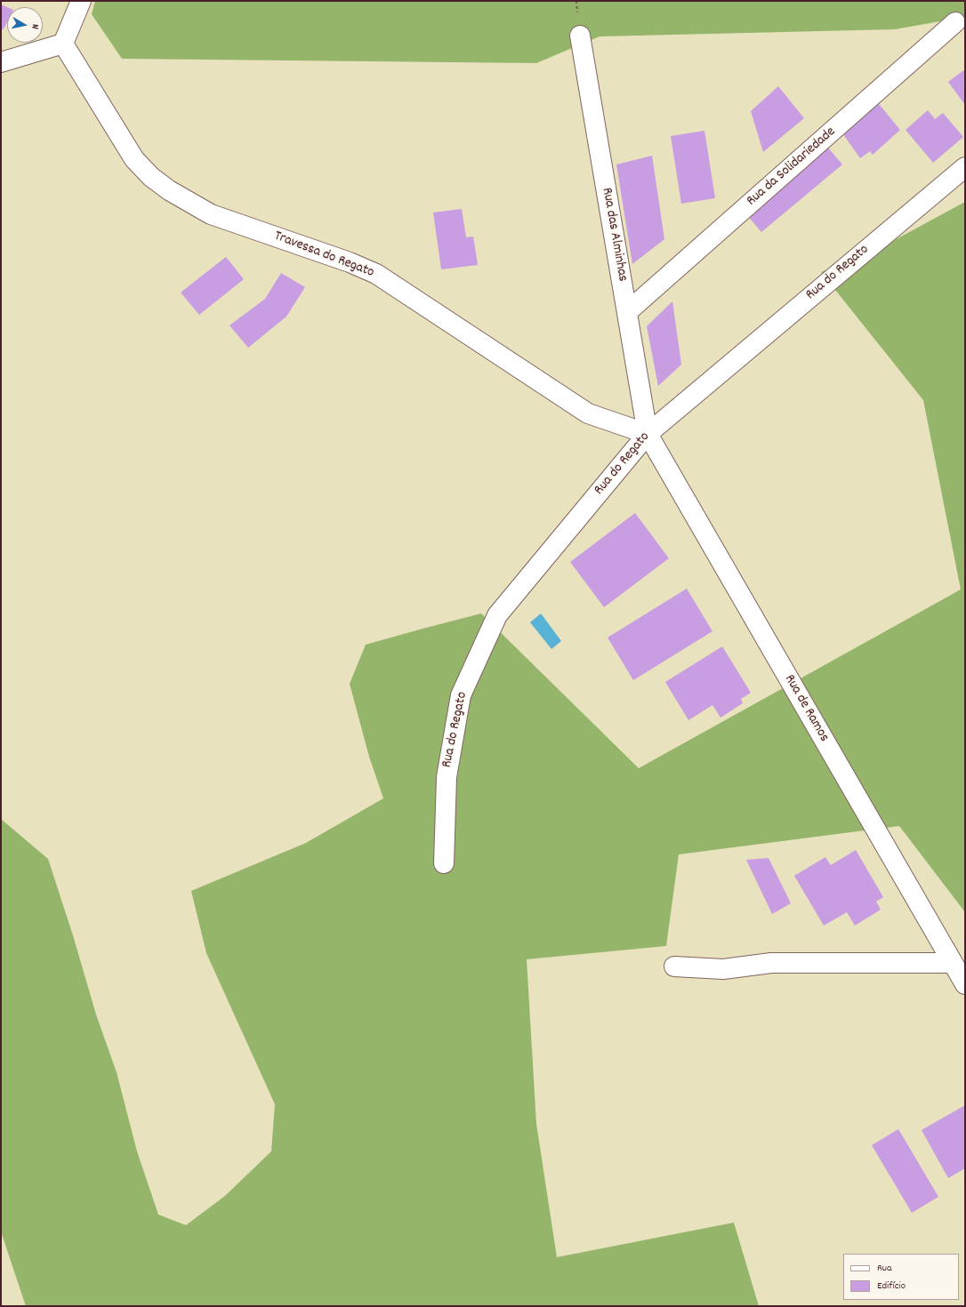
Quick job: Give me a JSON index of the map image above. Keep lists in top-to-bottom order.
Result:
{
  "streets": {
    "street": [
      "Rua da Solidariedade",
      "Rua das Alminhas",
      "Travessa do Regato",
      "Rua do Regato",
      "Rua de Ramos"
    ]
  },
  "crossings": [
    ["Rua da Solidariedade", "Rua das Alminhas"],
    ["Rua das Alminhas", "Travessa do Regato"],
    ["Rua das Alminhas", "Rua do Regato"],
    ["Rua das Alminhas", "Rua de Ramos"],
    ["Travessa do Regato", "Rua do Regato"],
    ["Travessa do Regato", "Rua de Ramos"],
    ["Rua do Regato", "Rua de Ramos"]
  ],
  "legend": ["Rua", "Edifício"],
  "north": "right"
}
